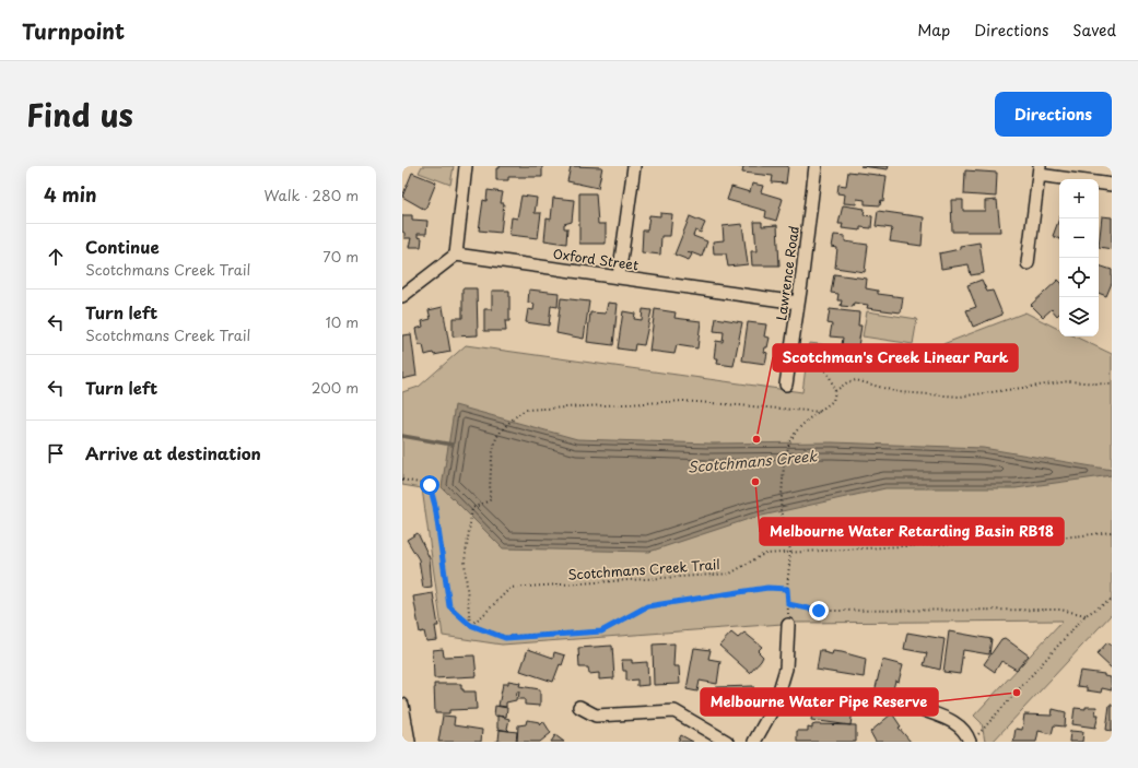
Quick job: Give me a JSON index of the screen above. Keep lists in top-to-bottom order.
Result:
{
  "streets": {
    "street": ["Oxford Street", "Lawrence Road"],
    "path": ["Scotchmans Creek Trail"]
  },
  "crossings": [
    ["Oxford Street", "Lawrence Road"]
  ],
  "water": ["Scotchmans Creek"],
  "places": ["Scotchman's Creek Linear Park", "Melbourne Water Retarding Basin RB18", "Melbourne Water Pipe Reserve"],
  "page": {
    "header": "Turnpoint",
    "nav": ["Map", "Directions", "Saved"],
    "title": "Find us",
    "buttons": "Directions",
    "heading": ["4 min", "Walk · 280 m"],
    "map_buttons": ["+", "−"],
    "list": [
      ["Continue", "Scotchmans Creek Trail", "70 m"],
      ["Turn left", "Scotchmans Creek Trail", "10 m"],
      ["Turn left", "200 m"],
      "Arrive at destination"
    ]
  }
}
